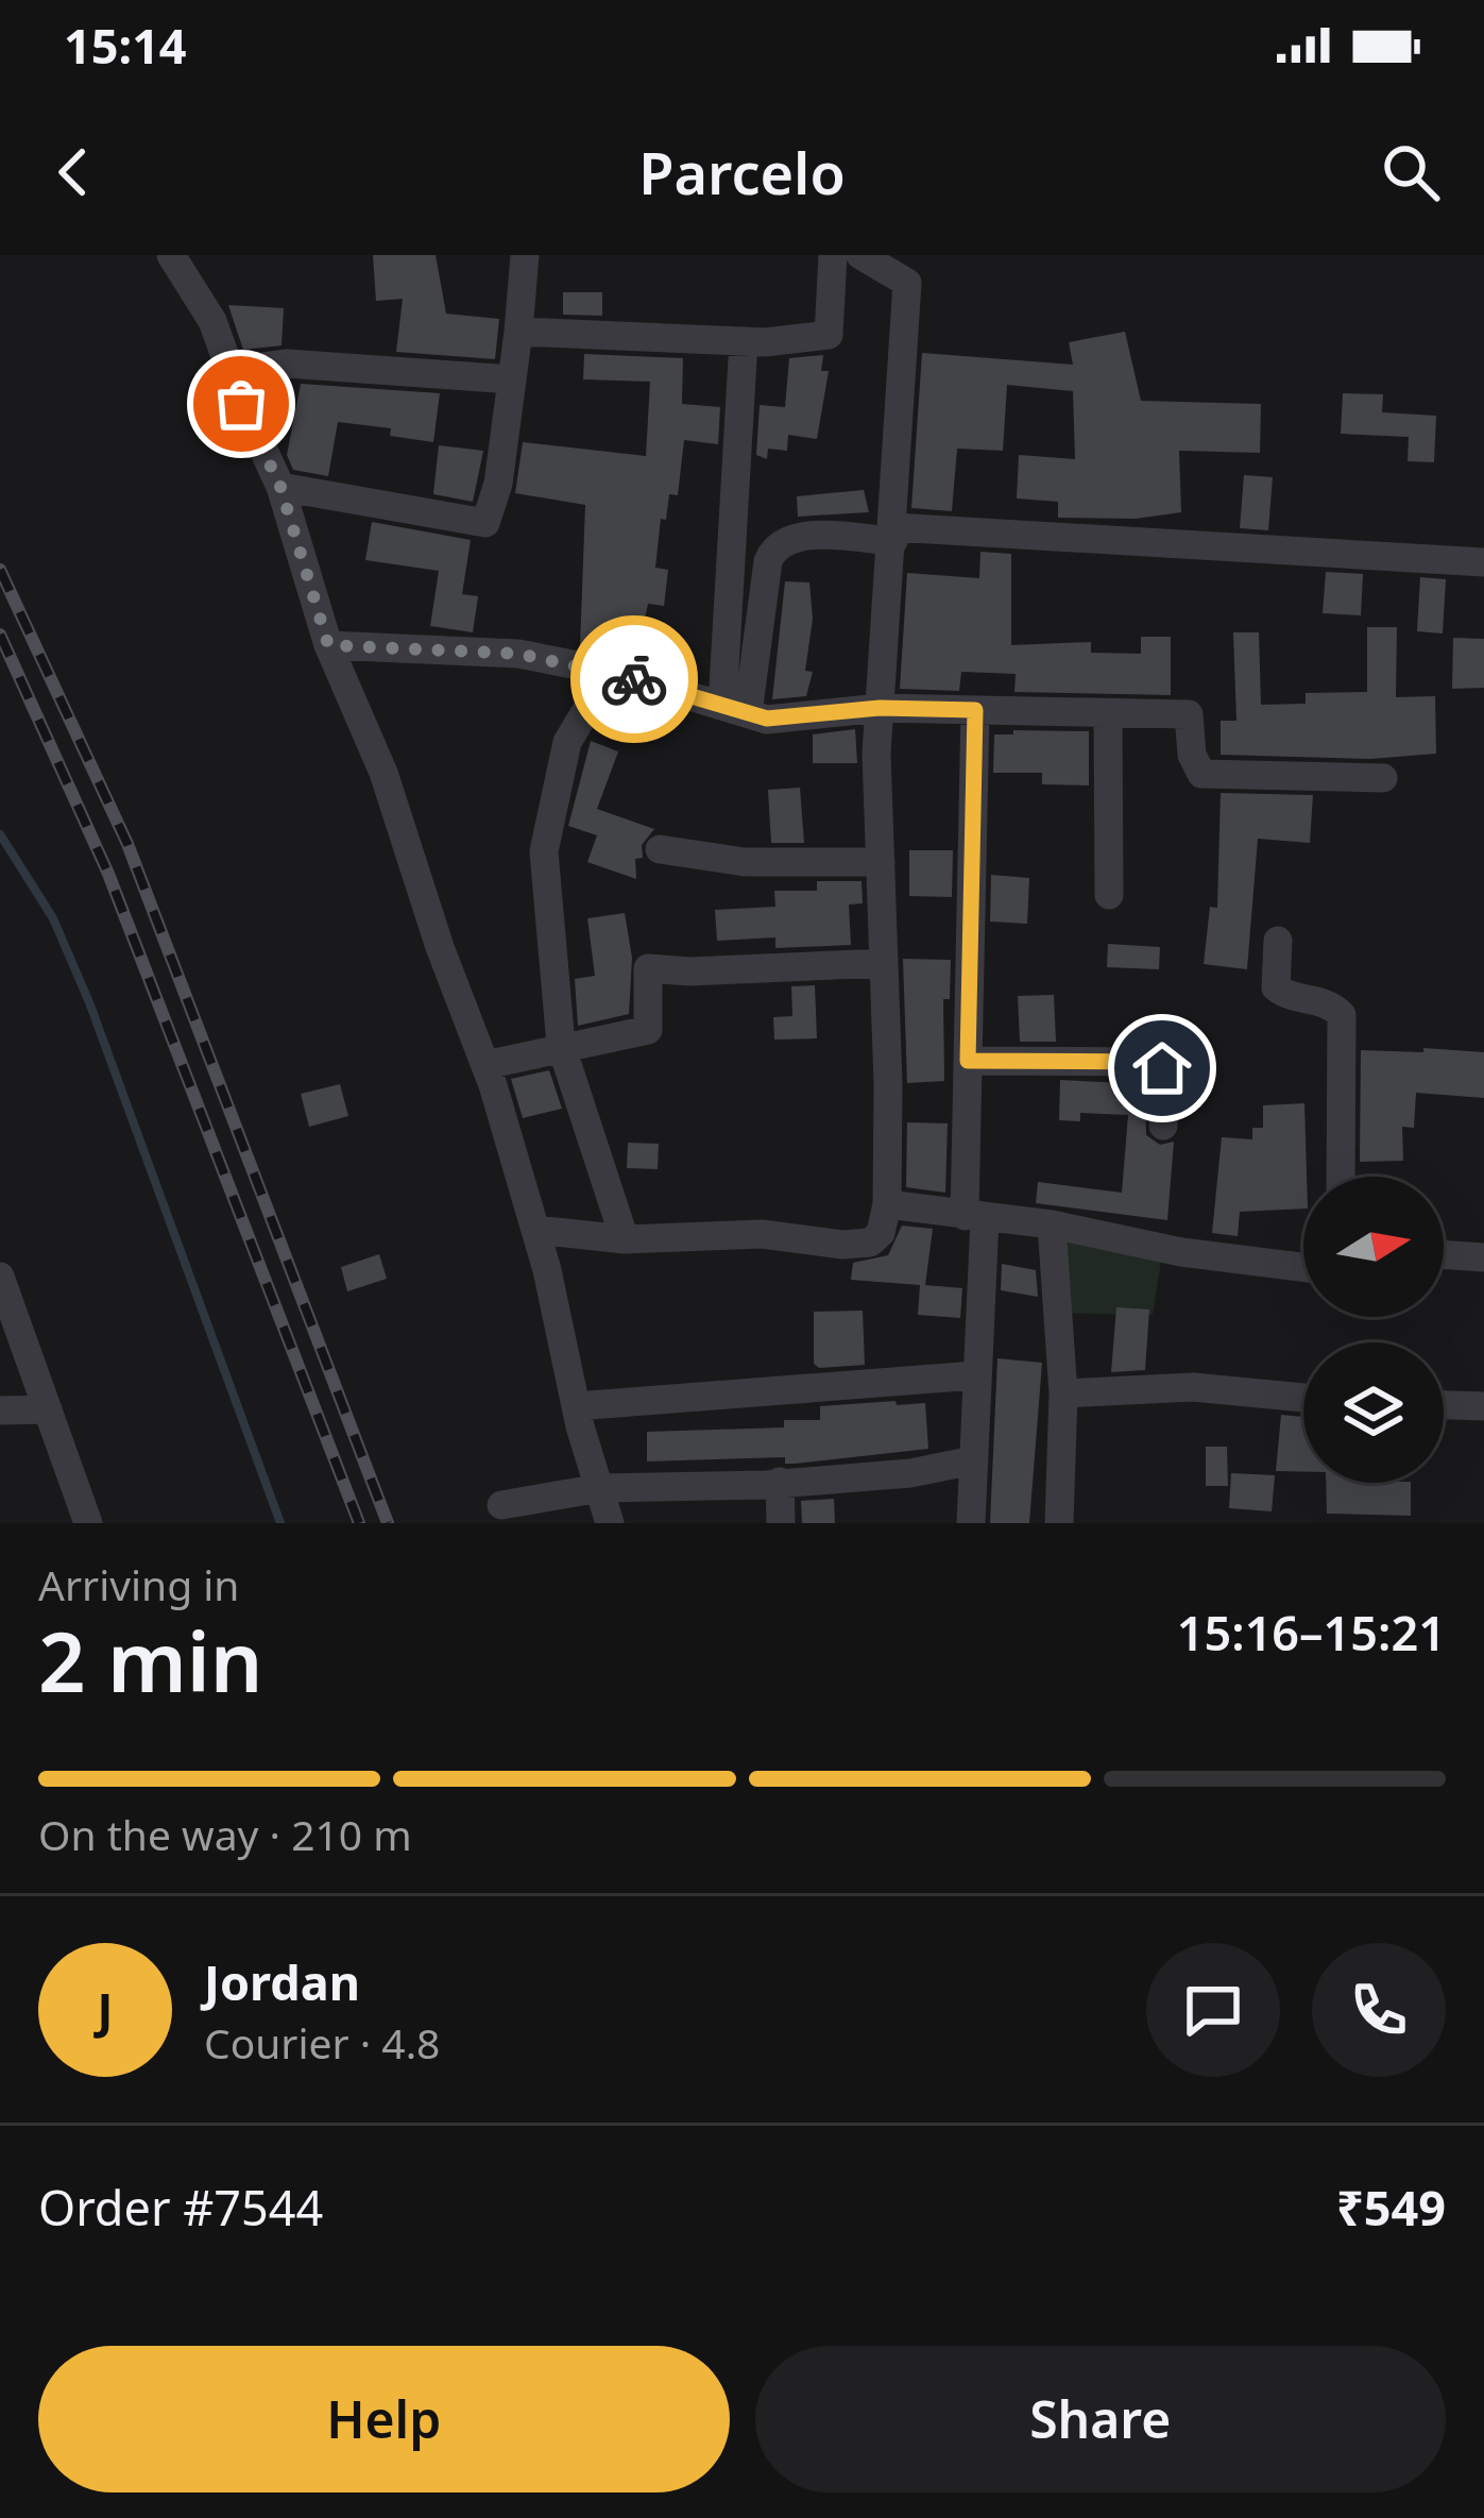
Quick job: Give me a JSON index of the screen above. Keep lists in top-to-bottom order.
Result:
{
  "north": "right",
  "page": {
    "status": "15:14",
    "header": "Parcelo",
    "heading": ["2 min", "Arriving in", "15:16–15:21"],
    "panel": [
      "Jordan",
      "Courier · 4.8",
      "Order #7544",
      "₹549"
    ],
    "bar": "On the way · 210 m",
    "round": "J",
    "buttons": ["Help", "Share"]
  }
}
